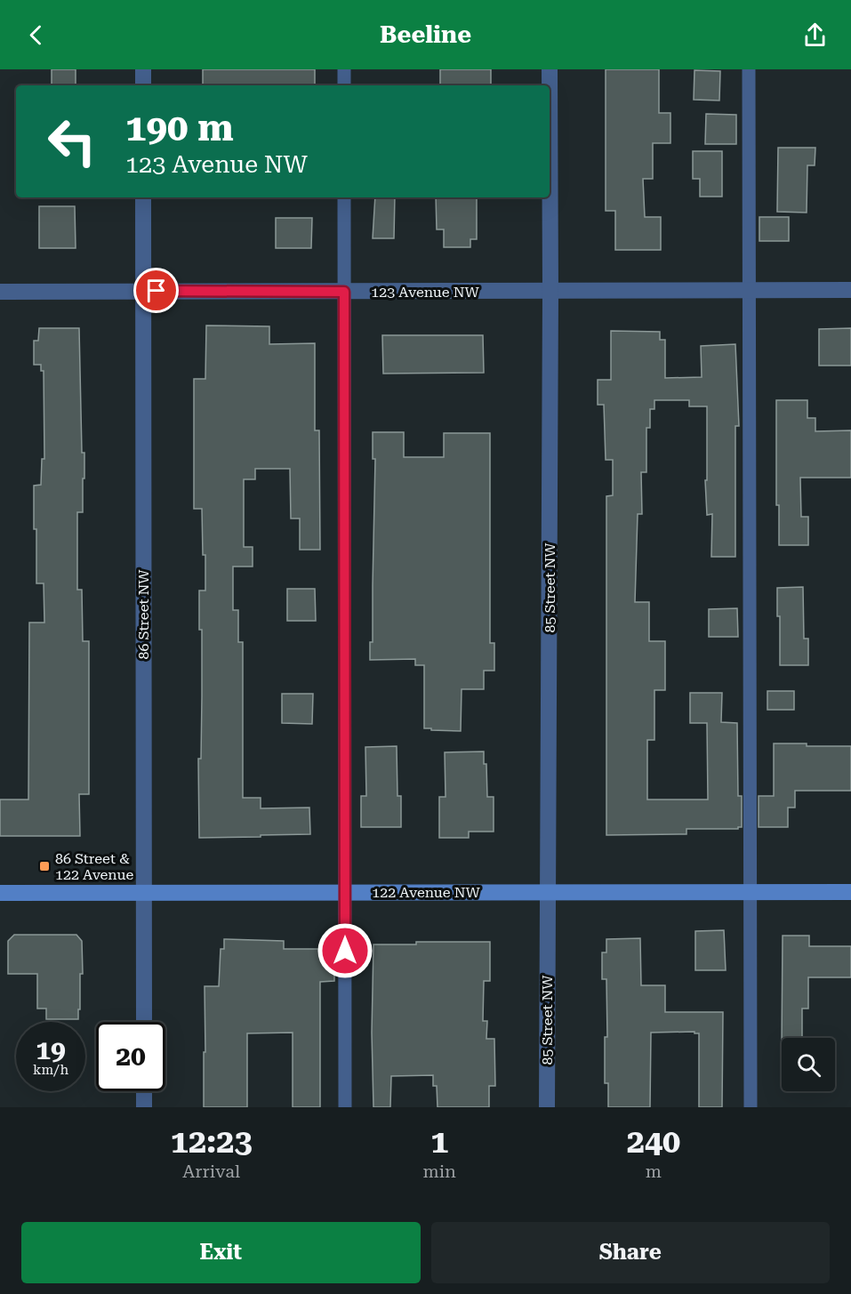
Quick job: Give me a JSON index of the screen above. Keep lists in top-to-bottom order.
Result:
{
  "streets": {
    "street": [
      "123 Avenue NW",
      "85 Street NW",
      "86 Street NW",
      "122 Avenue NW"
    ]
  },
  "crossings": [
    ["123 Avenue NW", "85 Street NW"],
    ["123 Avenue NW", "86 Street NW"],
    ["85 Street NW", "122 Avenue NW"],
    ["86 Street NW", "122 Avenue NW"]
  ],
  "places": {
    "transit": ["86 Street & 122 Avenue"]
  },
  "page": {
    "header": "Beeline",
    "turn": ["190 m", "123 Avenue NW"],
    "speed": "19 km/h",
    "limit": "20",
    "eta": [
      "12:23",
      "Arrival",
      "1",
      "min",
      "240",
      "m"
    ],
    "buttons": ["Exit", "Share"]
  }
}
